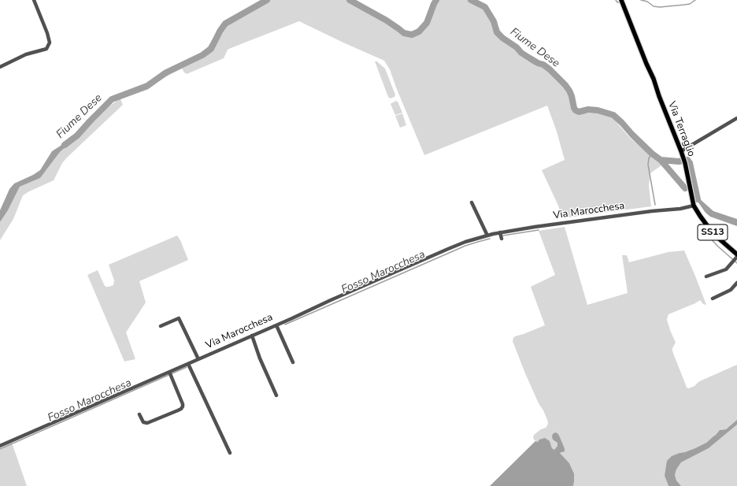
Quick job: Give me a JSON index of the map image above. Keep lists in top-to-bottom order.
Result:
{
  "streets": {
    "main road": ["Via Terraglio", "SS13"],
    "street": ["Via Marocchesa"]
  },
  "crossings": [
    ["Via Terraglio", "Via Marocchesa"]
  ],
  "water": ["Fiume Dese", "Fosso Marocchesa"]
}
